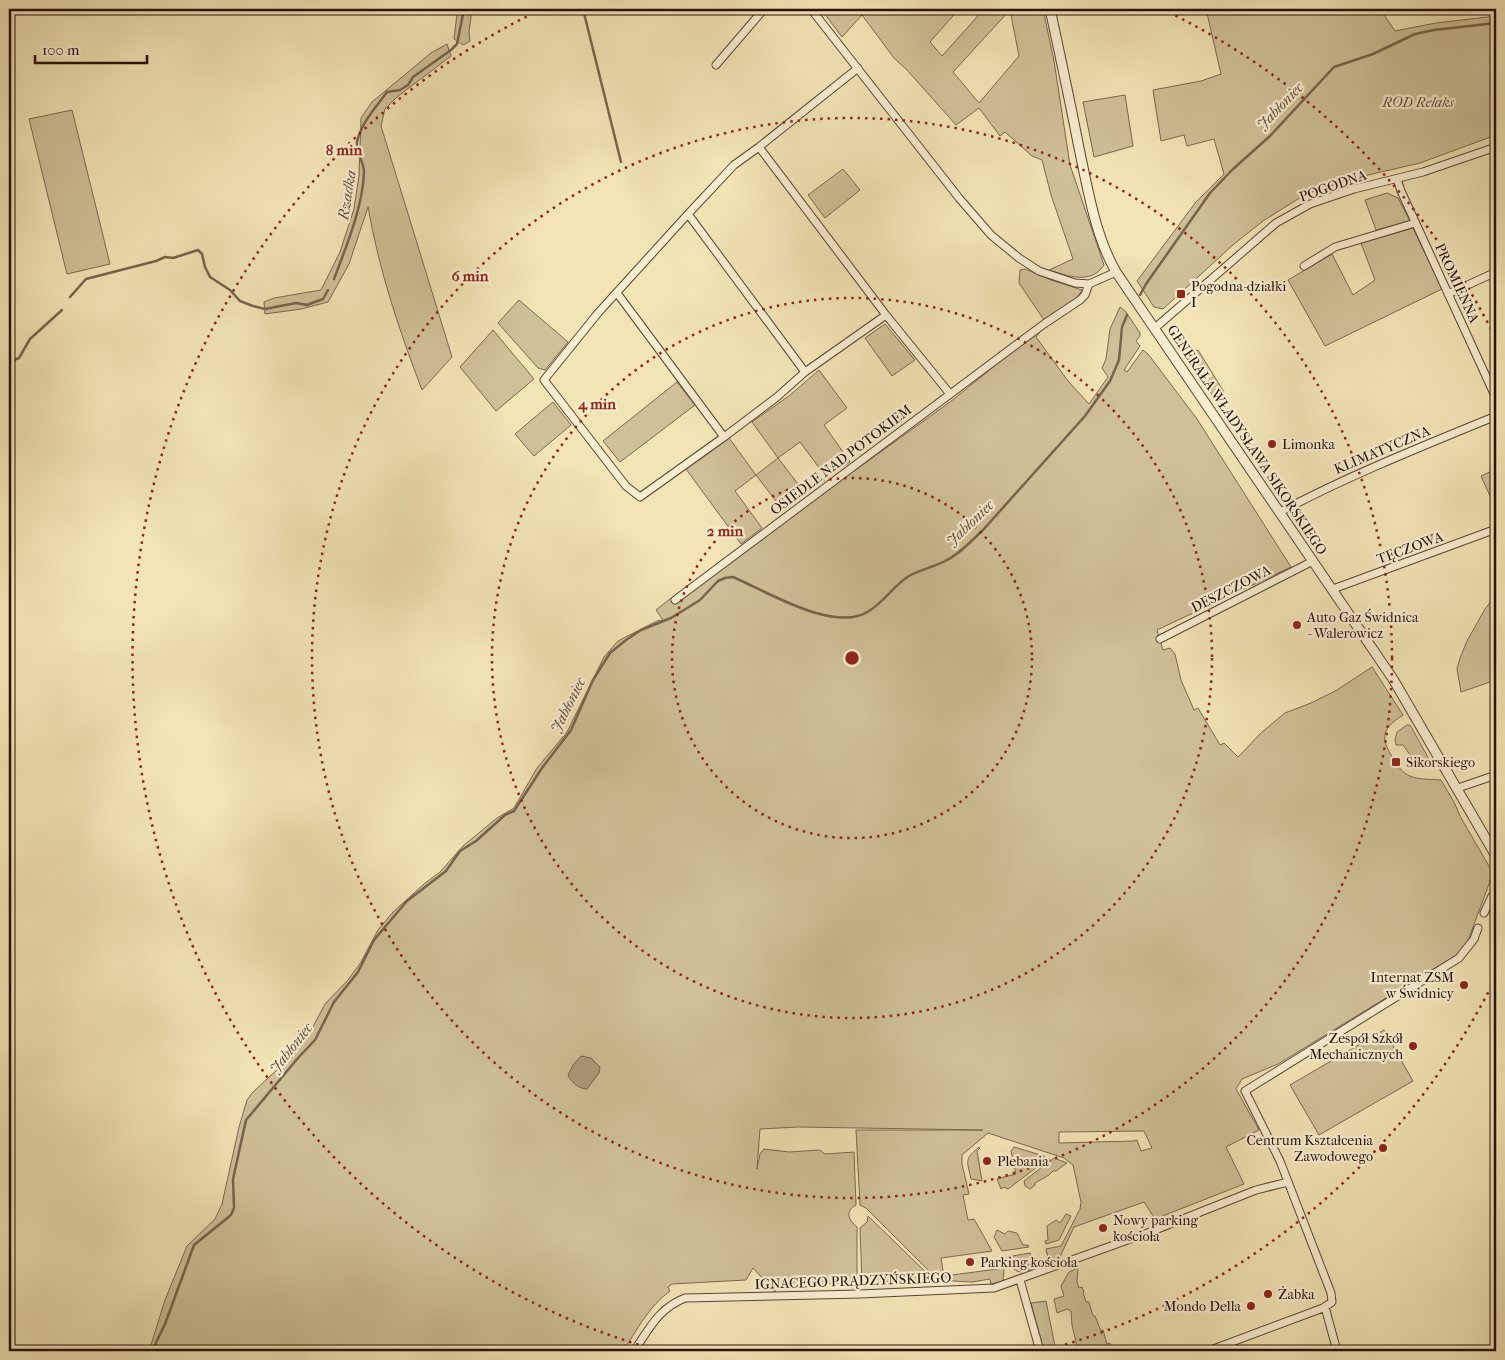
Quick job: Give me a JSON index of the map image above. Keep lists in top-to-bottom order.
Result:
{
  "streets": {
    "street": [
      "POGODNA",
      "PROMIENNA",
      "GENERAŁA WŁADYSŁAWA SIKORSKIEGO",
      "KLIMATYCZNA",
      "OSIEDLE NAD POTOKIEM",
      "TĘCZOWA",
      "DESZCZOWA",
      "IGNACEGO PRĄDZYŃSKIEGO"
    ]
  },
  "crossings": [
    ["POGODNA", "PROMIENNA"],
    ["POGODNA", "GENERAŁA WŁADYSŁAWA SIKORSKIEGO"],
    ["GENERAŁA WŁADYSŁAWA SIKORSKIEGO", "KLIMATYCZNA"],
    ["GENERAŁA WŁADYSŁAWA SIKORSKIEGO", "TĘCZOWA"],
    ["GENERAŁA WŁADYSŁAWA SIKORSKIEGO", "DESZCZOWA"]
  ],
  "water": ["Jabłoniec", "Rzadka"],
  "parks": ["ROD Relaks"],
  "places": {
    "transit": ["Pogodna-działki I", "Sikorskiego"],
    "other": [
      "Limonka",
      "Auto Gaz Świdnica - Walerowicz",
      "Internat ZSM w Świdnicy",
      "Zespół Szkół Mechanicznych",
      "Centrum Kształcenia Zawodowego",
      "Plebania",
      "Nowy parking kościoła",
      "Parking kościoła",
      "Żabka",
      "Mondo Della"
    ]
  },
  "scale_bar": "100 m",
  "rings": [
    "8 min",
    "6 min",
    "4 min",
    "2 min"
  ]
}
